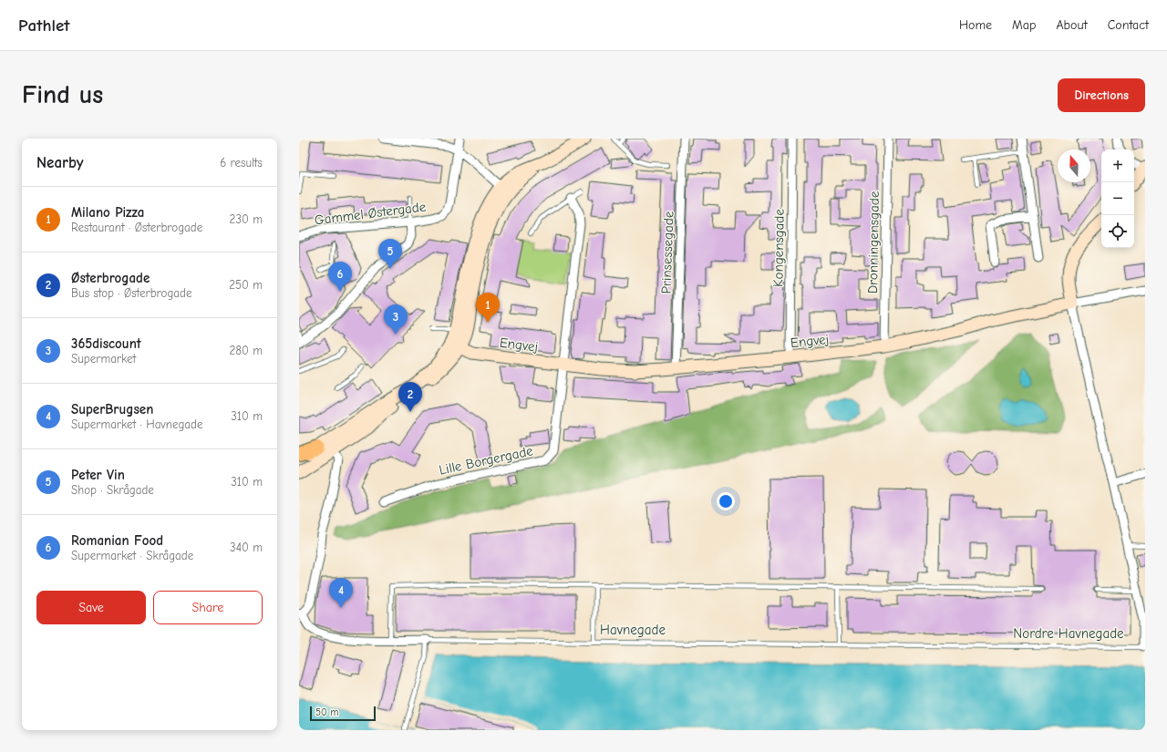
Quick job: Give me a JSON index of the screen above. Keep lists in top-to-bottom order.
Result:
{
  "streets": {
    "street": [
      "Gammel Østergade",
      "Dronningensgade",
      "Kongensgade",
      "Prinsessegade",
      "Engvej",
      "Lille Borgergade",
      "Havnegade",
      "Nordre Havnegade"
    ]
  },
  "crossings": [
    ["Dronningensgade", "Engvej"],
    ["Kongensgade", "Engvej"],
    ["Prinsessegade", "Engvej"],
    ["Engvej", "Lille Borgergade"],
    ["Engvej", "Nordre Havnegade"],
    ["Havnegade", "Nordre Havnegade"]
  ],
  "scale_bar": "50 m",
  "north": "top",
  "page": {
    "header": "Pathlet",
    "nav": [
      "Home",
      "Map",
      "About",
      "Contact"
    ],
    "buttons": [
      "Directions",
      ["Save", "Share"]
    ],
    "title": "Find us",
    "heading": ["Nearby", "6 results"],
    "map_buttons": ["+", "−"],
    "list": [
      {
        "mark": "1",
        "name": "Milano Pizza",
        "note": "Restaurant · Østerbrogade",
        "value": "230 m"
      },
      {
        "mark": "2",
        "name": "Østerbrogade",
        "note": "Bus stop · Østerbrogade",
        "value": "250 m"
      },
      {
        "mark": "3",
        "name": "365discount",
        "note": "Supermarket",
        "value": "280 m"
      },
      {
        "mark": "4",
        "name": "SuperBrugsen",
        "note": "Supermarket · Havnegade",
        "value": "310 m"
      },
      {
        "mark": "5",
        "name": "Peter Vin",
        "note": "Shop · Skrågade",
        "value": "310 m"
      },
      {
        "mark": "6",
        "name": "Romanian Food",
        "note": "Supermarket · Skrågade",
        "value": "340 m"
      }
    ],
    "pins": [
      "5",
      "6",
      "1",
      "3",
      "2",
      "4"
    ],
    "scale": "50 m"
  }
}
